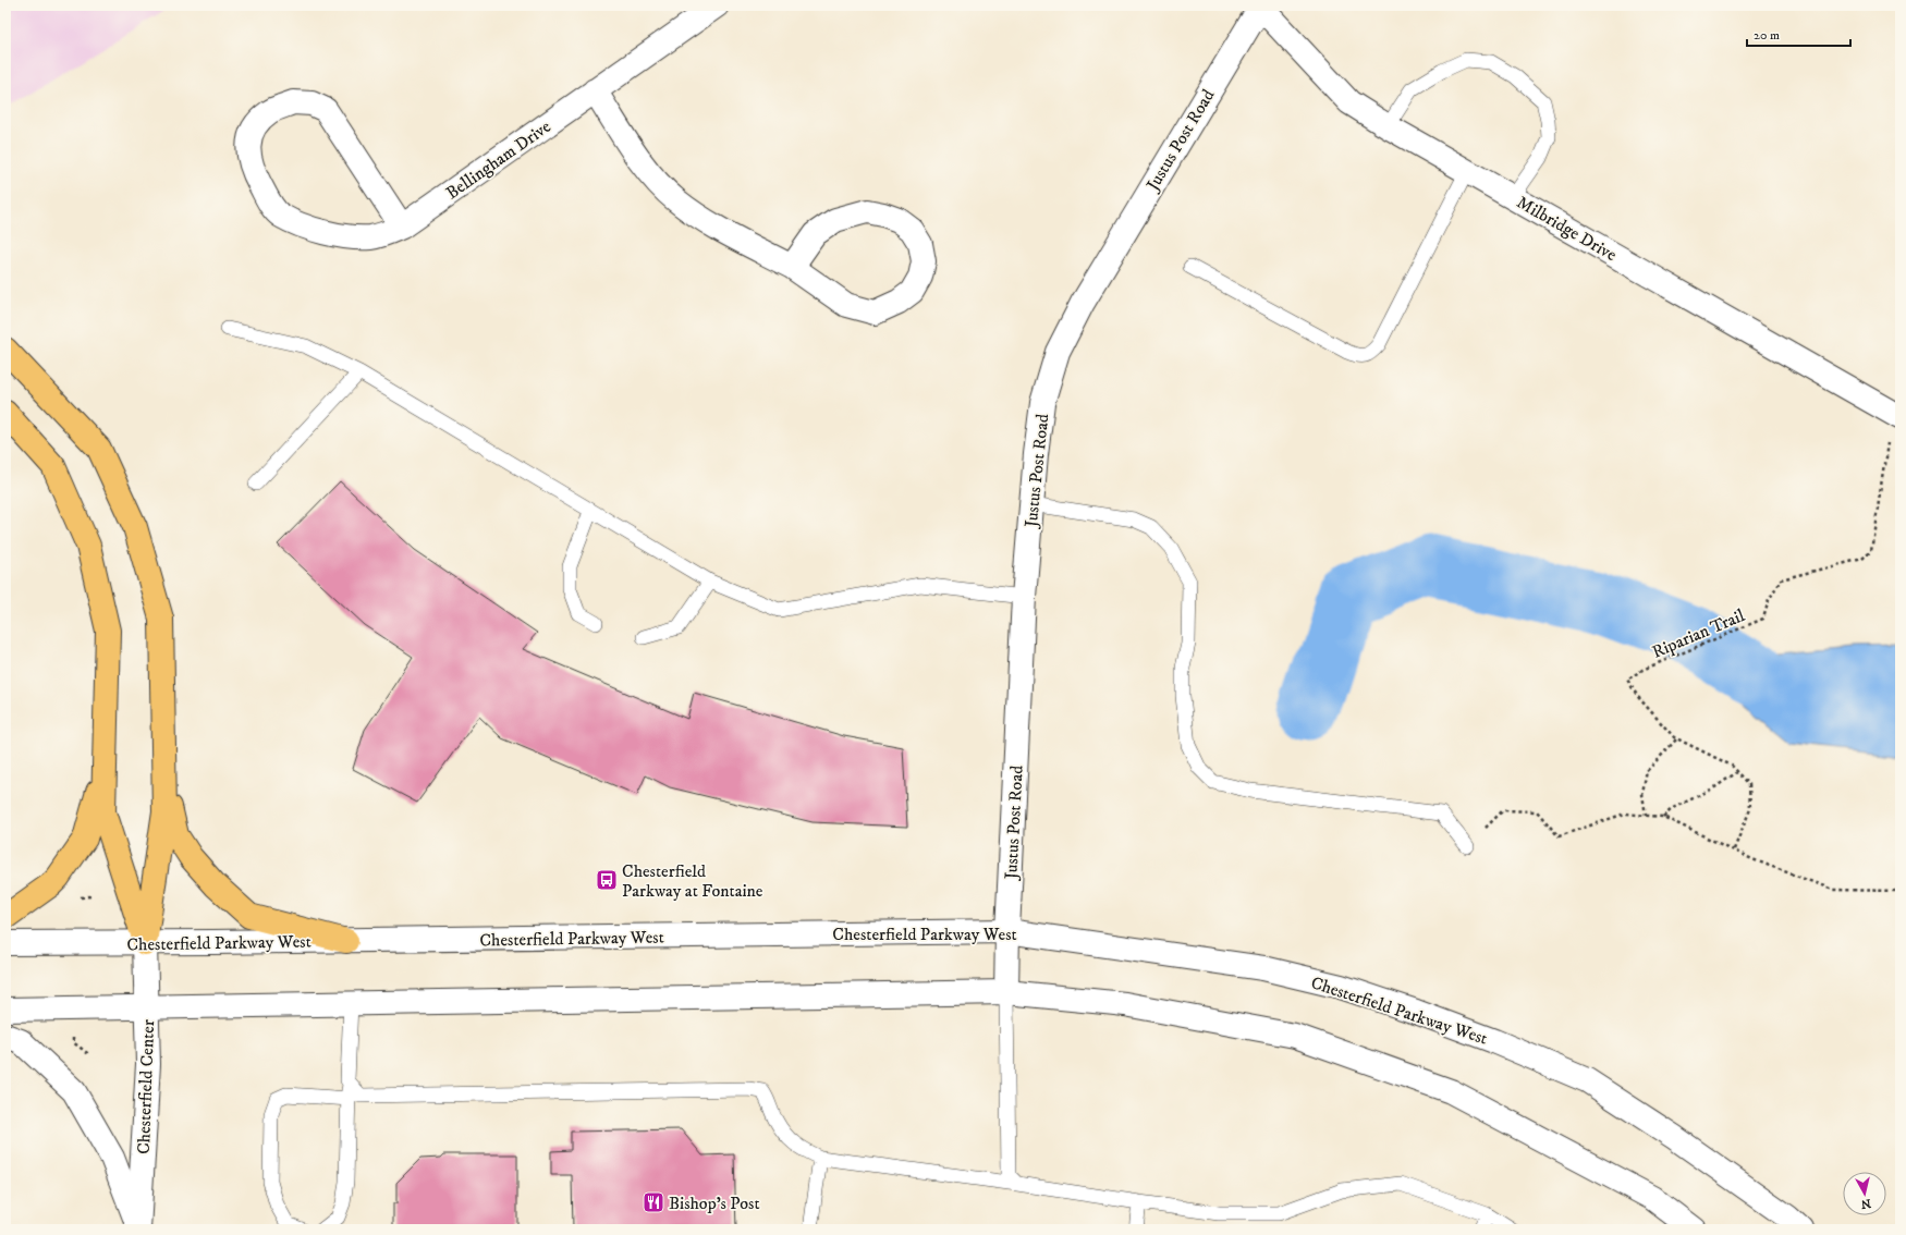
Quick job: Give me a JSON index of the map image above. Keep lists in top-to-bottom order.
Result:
{
  "streets": {
    "street": [
      "Justus Post Road",
      "Bellingham Drive",
      "Milbridge Drive",
      "Chesterfield Parkway West",
      "Chesterfield Center"
    ],
    "path": ["Riparian Trail"]
  },
  "crossings": [
    ["Justus Post Road", "Milbridge Drive"],
    ["Justus Post Road", "Chesterfield Parkway West"],
    ["Milbridge Drive", "Riparian Trail"],
    ["Chesterfield Parkway West", "Chesterfield Center"]
  ],
  "places": {
    "bus stop": ["Chesterfield Parkway at Fontaine"],
    "restaurant": ["Bishop's Post"]
  },
  "scale_bar": "20 m",
  "north": "bottom"
}
